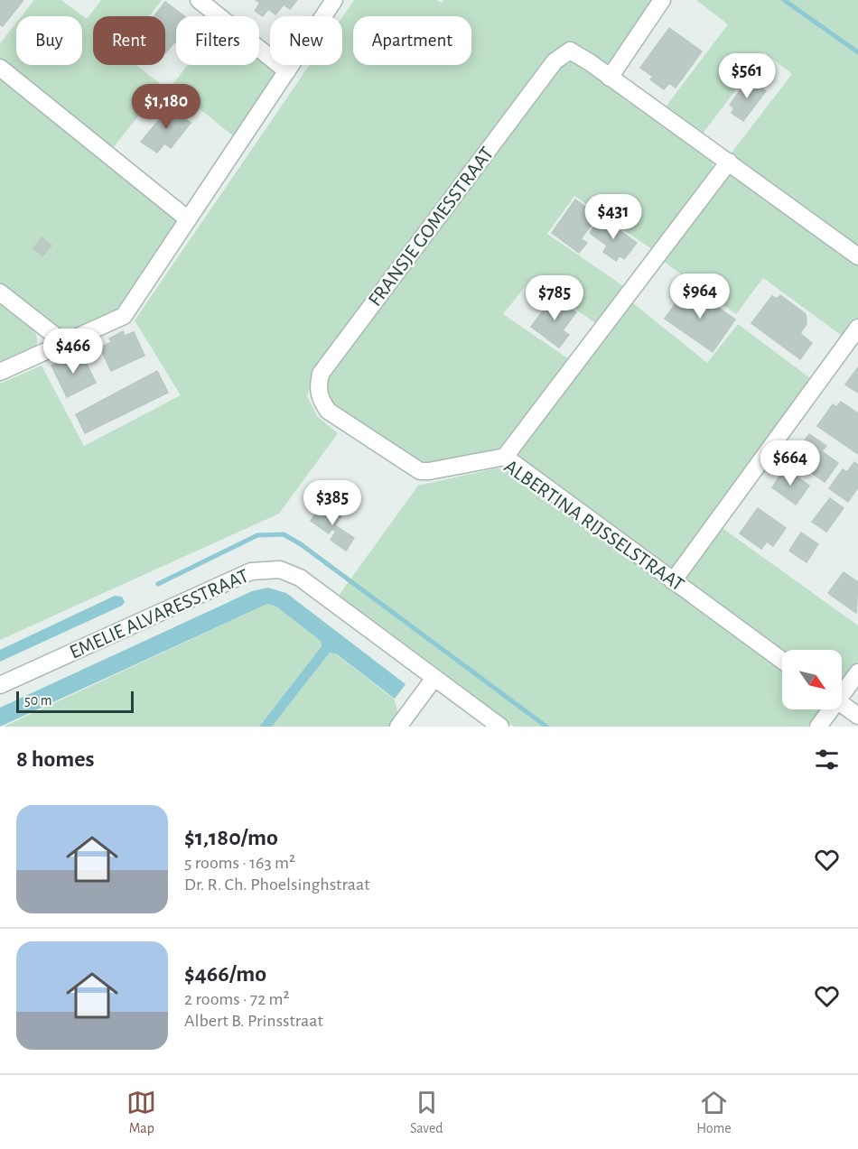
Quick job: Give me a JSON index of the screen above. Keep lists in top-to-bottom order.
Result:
{
  "streets": {
    "street": ["FRANSJE GOMESSTRAAT", "ALBERTINA RIJSSELSTRAAT", "EMELIE ALVARESSTRAAT"]
  },
  "crossings": [
    ["FRANSJE GOMESSTRAAT", "ALBERTINA RIJSSELSTRAAT"]
  ],
  "scale_bar": "50 m",
  "north": "bottom right",
  "page": {
    "chip": [
      "Buy",
      "Rent",
      "Filters",
      "New",
      "Apartment"
    ],
    "price": [
      "$561",
      "$1,180",
      "$431",
      "$964",
      "$785",
      "$466",
      "$664",
      "$385"
    ],
    "scale": "50 m",
    "heading": "8 homes",
    "list": [
      {
        "name": "$1,180/mo",
        "note": "5 rooms · 163 m² · Dr. R. Ch. Phoelsinghstraat"
      },
      {
        "name": "$466/mo",
        "note": "2 rooms · 72 m² · Albert B. Prinsstraat"
      }
    ],
    "tabs": ["Map", "Saved", "Home"]
  }
}
